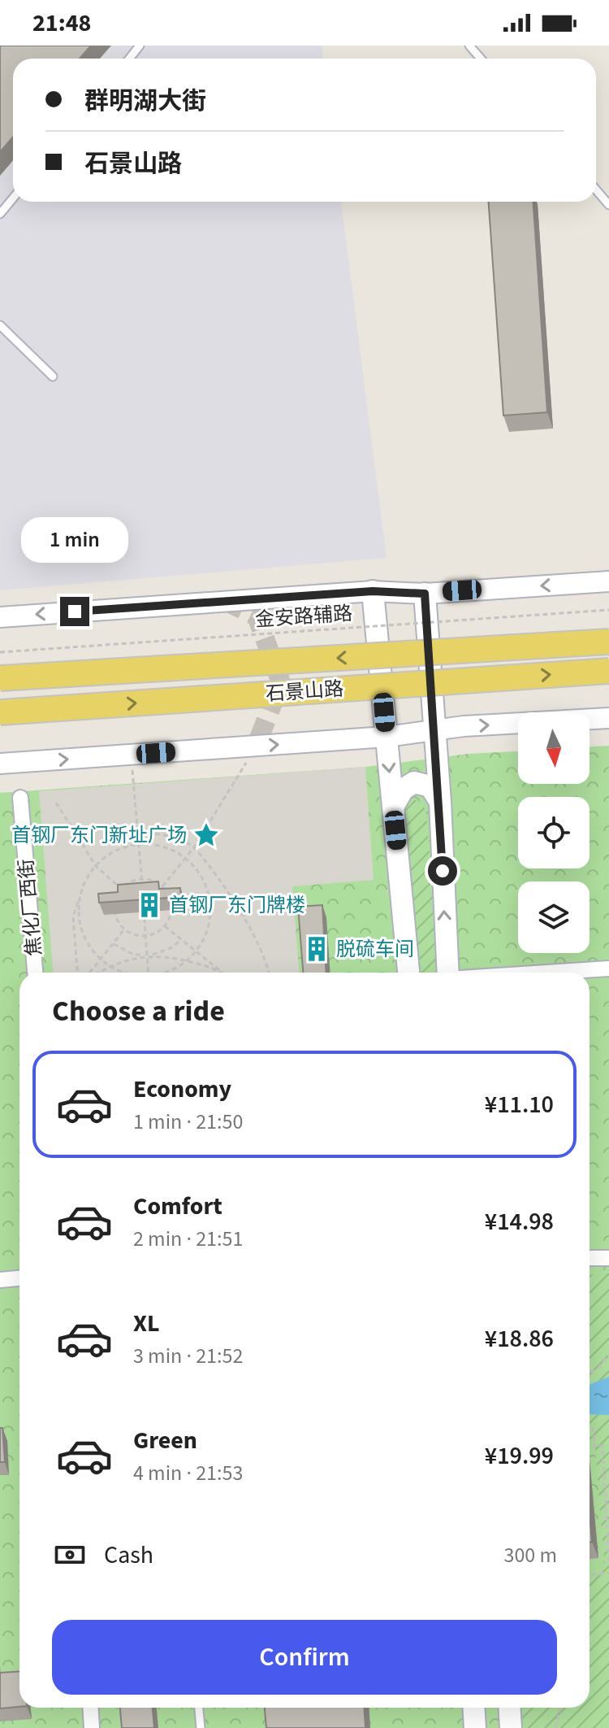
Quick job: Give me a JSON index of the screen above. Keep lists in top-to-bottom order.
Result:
{
  "streets": {
    "main road": ["石景山路"],
    "street": ["焦化厂西街"],
    "path": ["金安路辅路"]
  },
  "places": {
    "place": ["首钢厂东门新址广场"],
    "building": ["首钢厂东门牌楼", "脱硫车间"]
  },
  "north": "bottom",
  "page": {
    "status": "21:48",
    "banner": ["群明湖大街", "石景山路"],
    "bubble": "1 min",
    "heading": "Choose a ride",
    "list": [
      {
        "name": "Economy",
        "note": "1 min · 21:50",
        "value": "¥11.10"
      },
      {
        "name": "Comfort",
        "note": "2 min · 21:51",
        "value": "¥14.98"
      },
      {
        "name": "XL",
        "note": "3 min · 21:52",
        "value": "¥18.86"
      },
      {
        "name": "Green",
        "note": "4 min · 21:53",
        "value": "¥19.99"
      }
    ],
    "pay": ["Cash", "300 m"],
    "buttons": "Confirm"
  }
}
